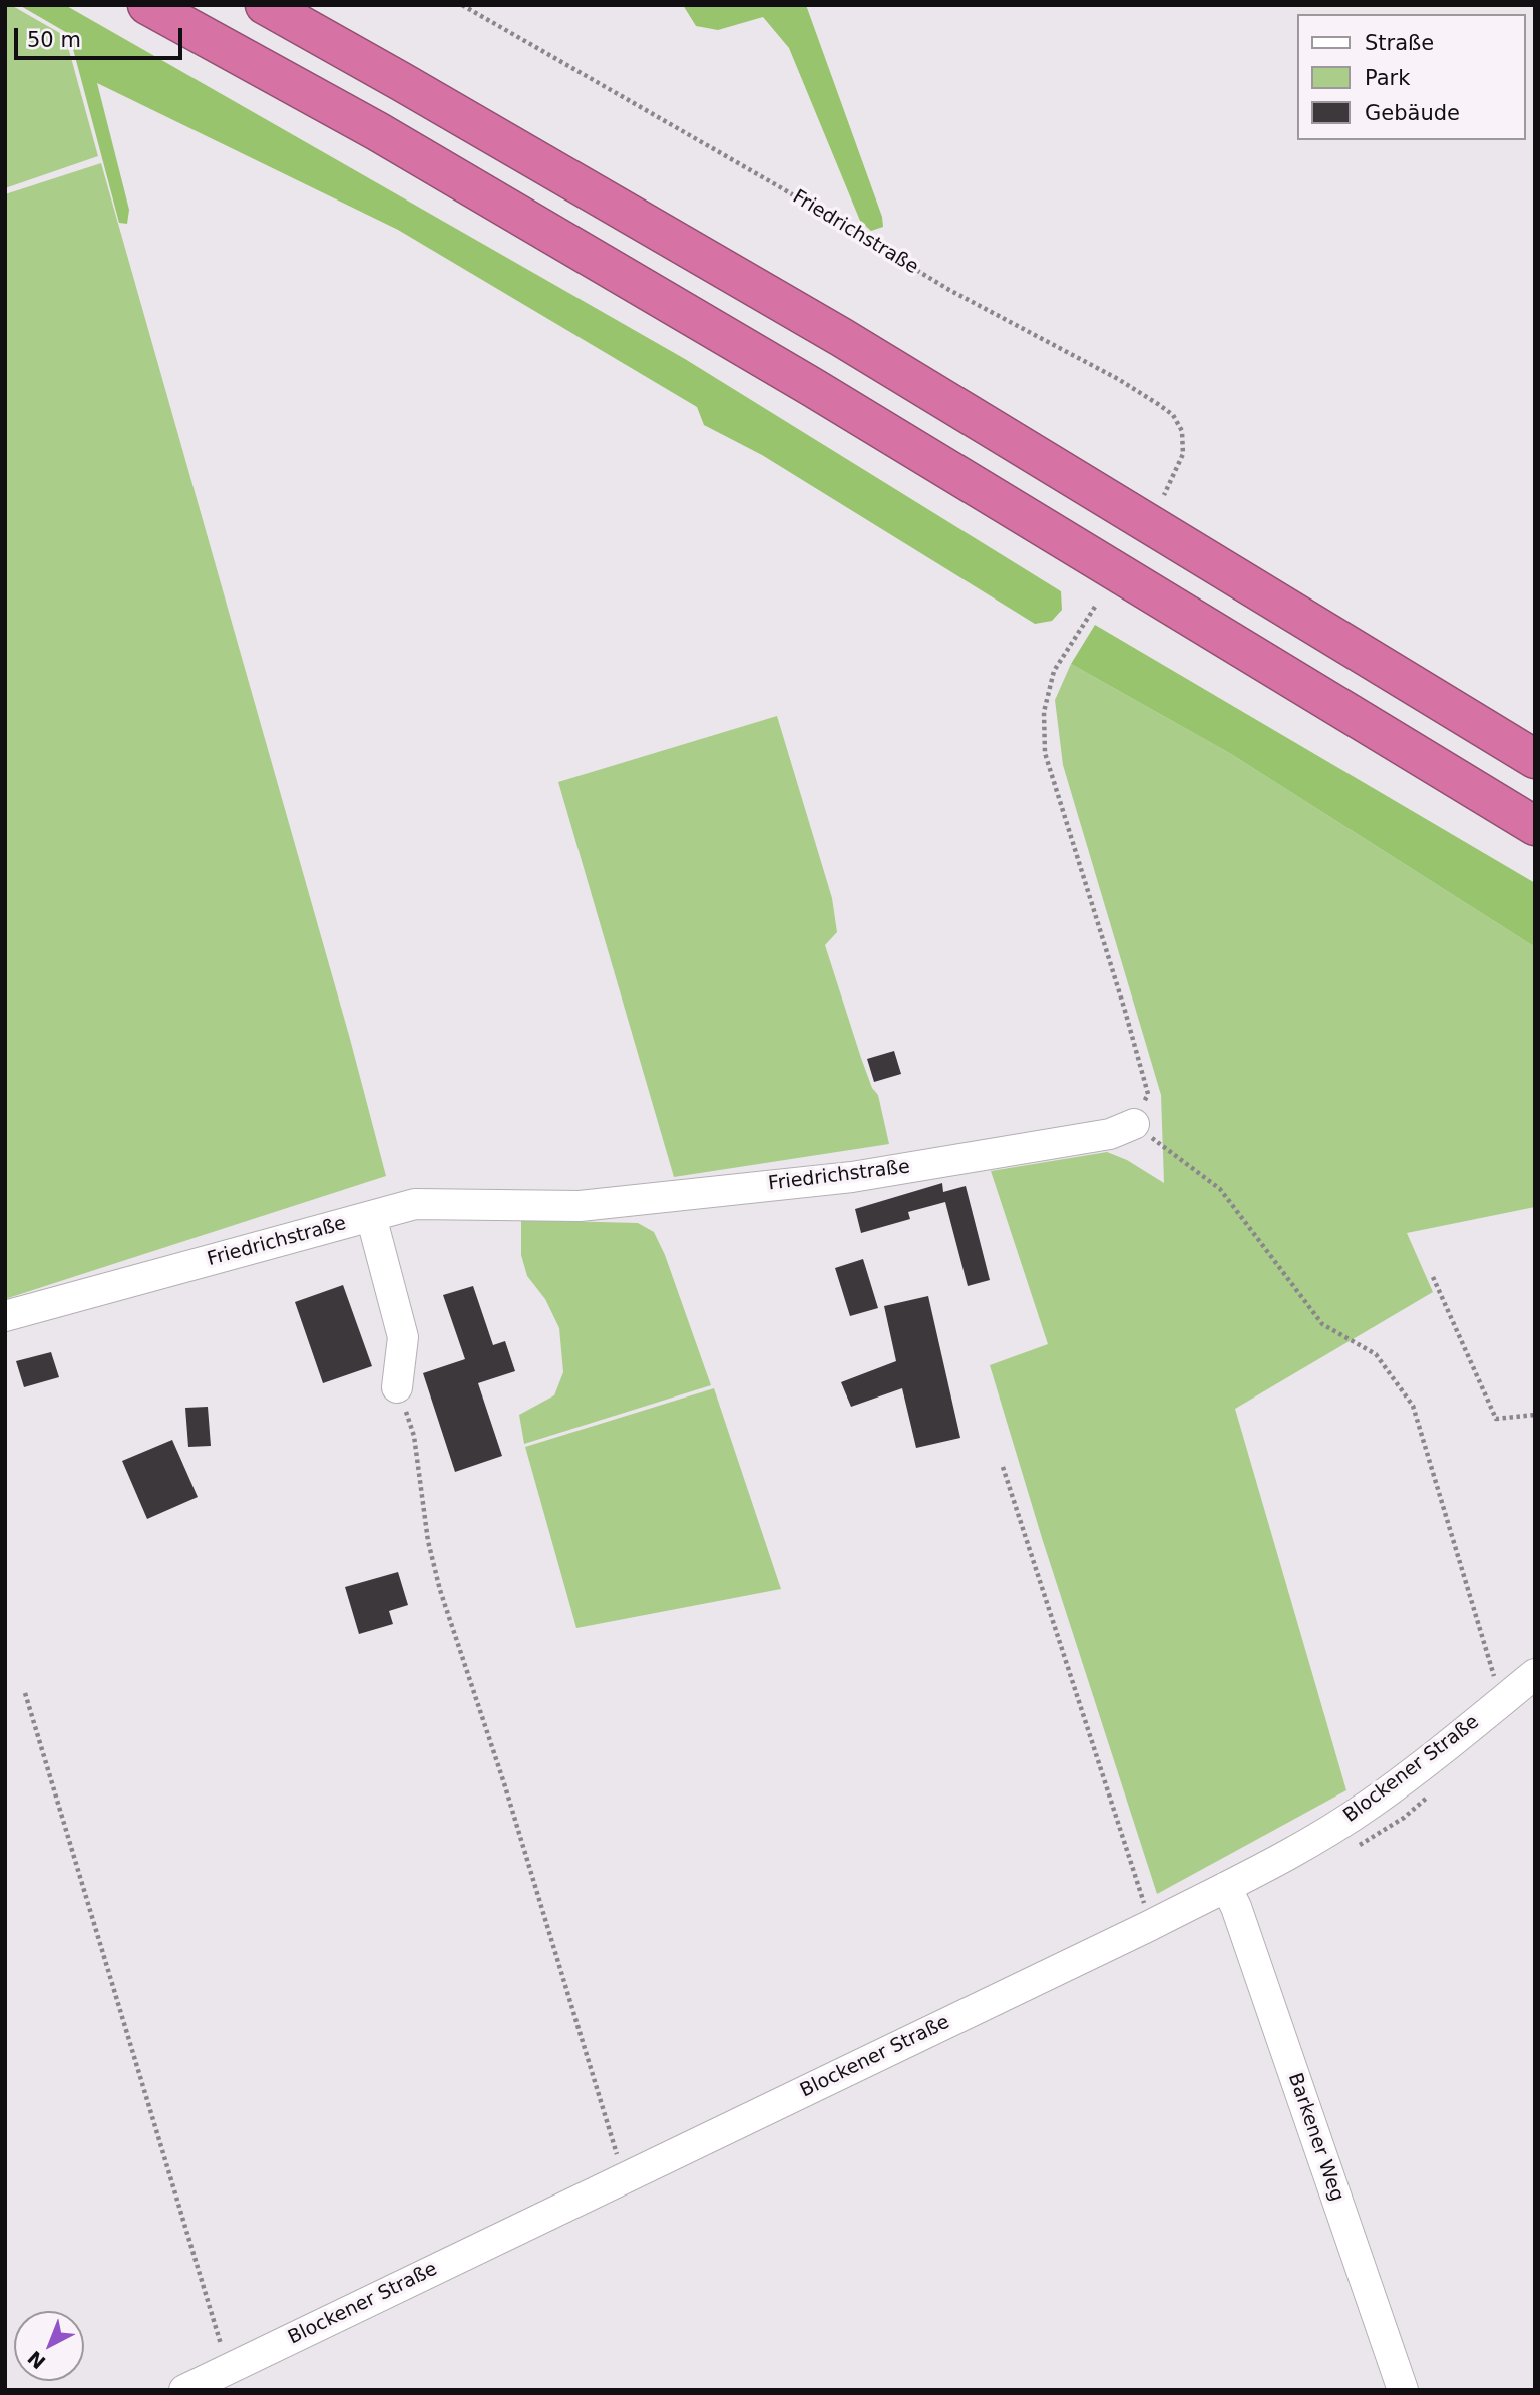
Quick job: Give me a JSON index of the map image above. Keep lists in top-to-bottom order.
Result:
{
  "streets": {
    "street": ["Friedrichstraße", "Blockener Straße", "Barkener Weg"]
  },
  "crossings": [
    ["Blockener Straße", "Barkener Weg"]
  ],
  "legend": ["Straße", "Park", "Gebäude"],
  "scale_bar": "50 m",
  "north": "bottom left"
}
